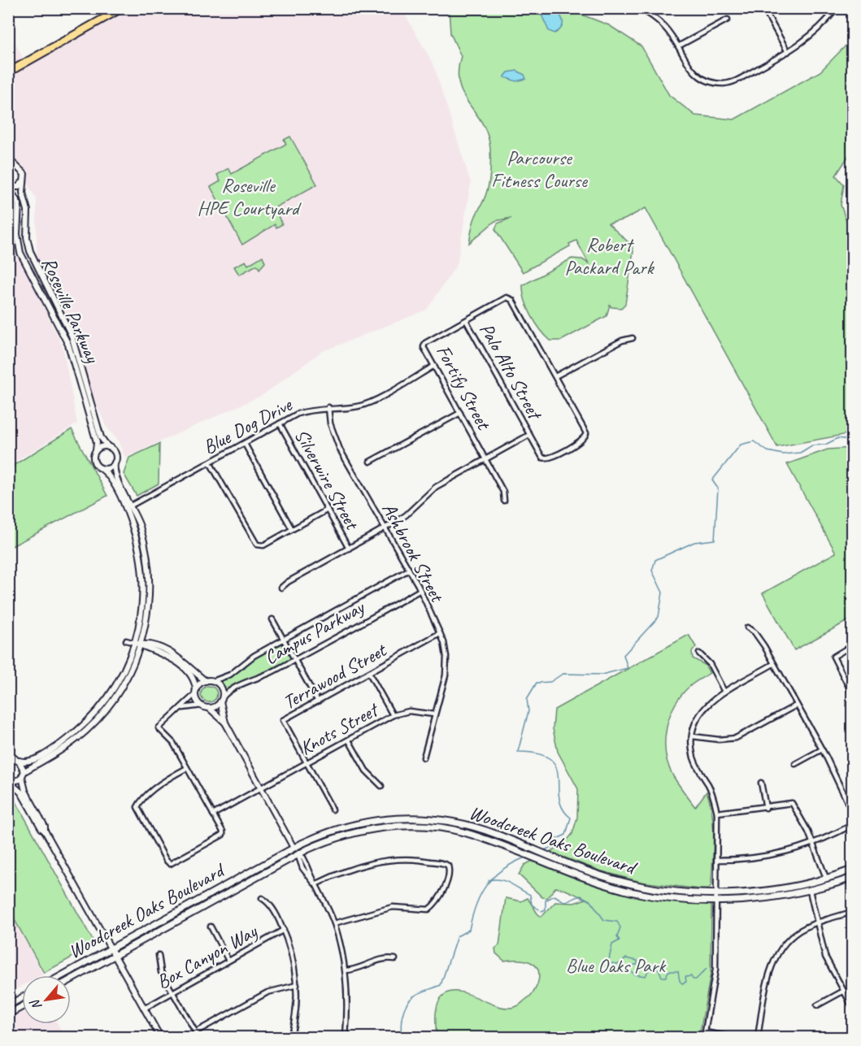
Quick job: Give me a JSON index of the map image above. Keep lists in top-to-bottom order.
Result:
{
  "streets": {
    "main road": ["Woodcreek Oaks Boulevard"],
    "street": [
      "Roseville Parkway",
      "Palo Alto Street",
      "Fortify Street",
      "Blue Dog Drive",
      "Silverwire Street",
      "Ashbrook Street",
      "Campus Parkway",
      "Terrawood Street",
      "Knots Street",
      "Box Canyon Way"
    ]
  },
  "crossings": [
    ["Palo Alto Street", "Fortify Street"],
    ["Fortify Street", "Blue Dog Drive"],
    ["Blue Dog Drive", "Silverwire Street"],
    ["Blue Dog Drive", "Ashbrook Street"],
    ["Ashbrook Street", "Campus Parkway"],
    ["Ashbrook Street", "Terrawood Street"],
    ["Ashbrook Street", "Knots Street"],
    ["Terrawood Street", "Knots Street"]
  ],
  "parks": [
    "Parcourse Fitness Course",
    "Roseville HPE Courtyard",
    "Robert Packard Park",
    "Blue Oaks Park"
  ],
  "north": "bottom left"
}
